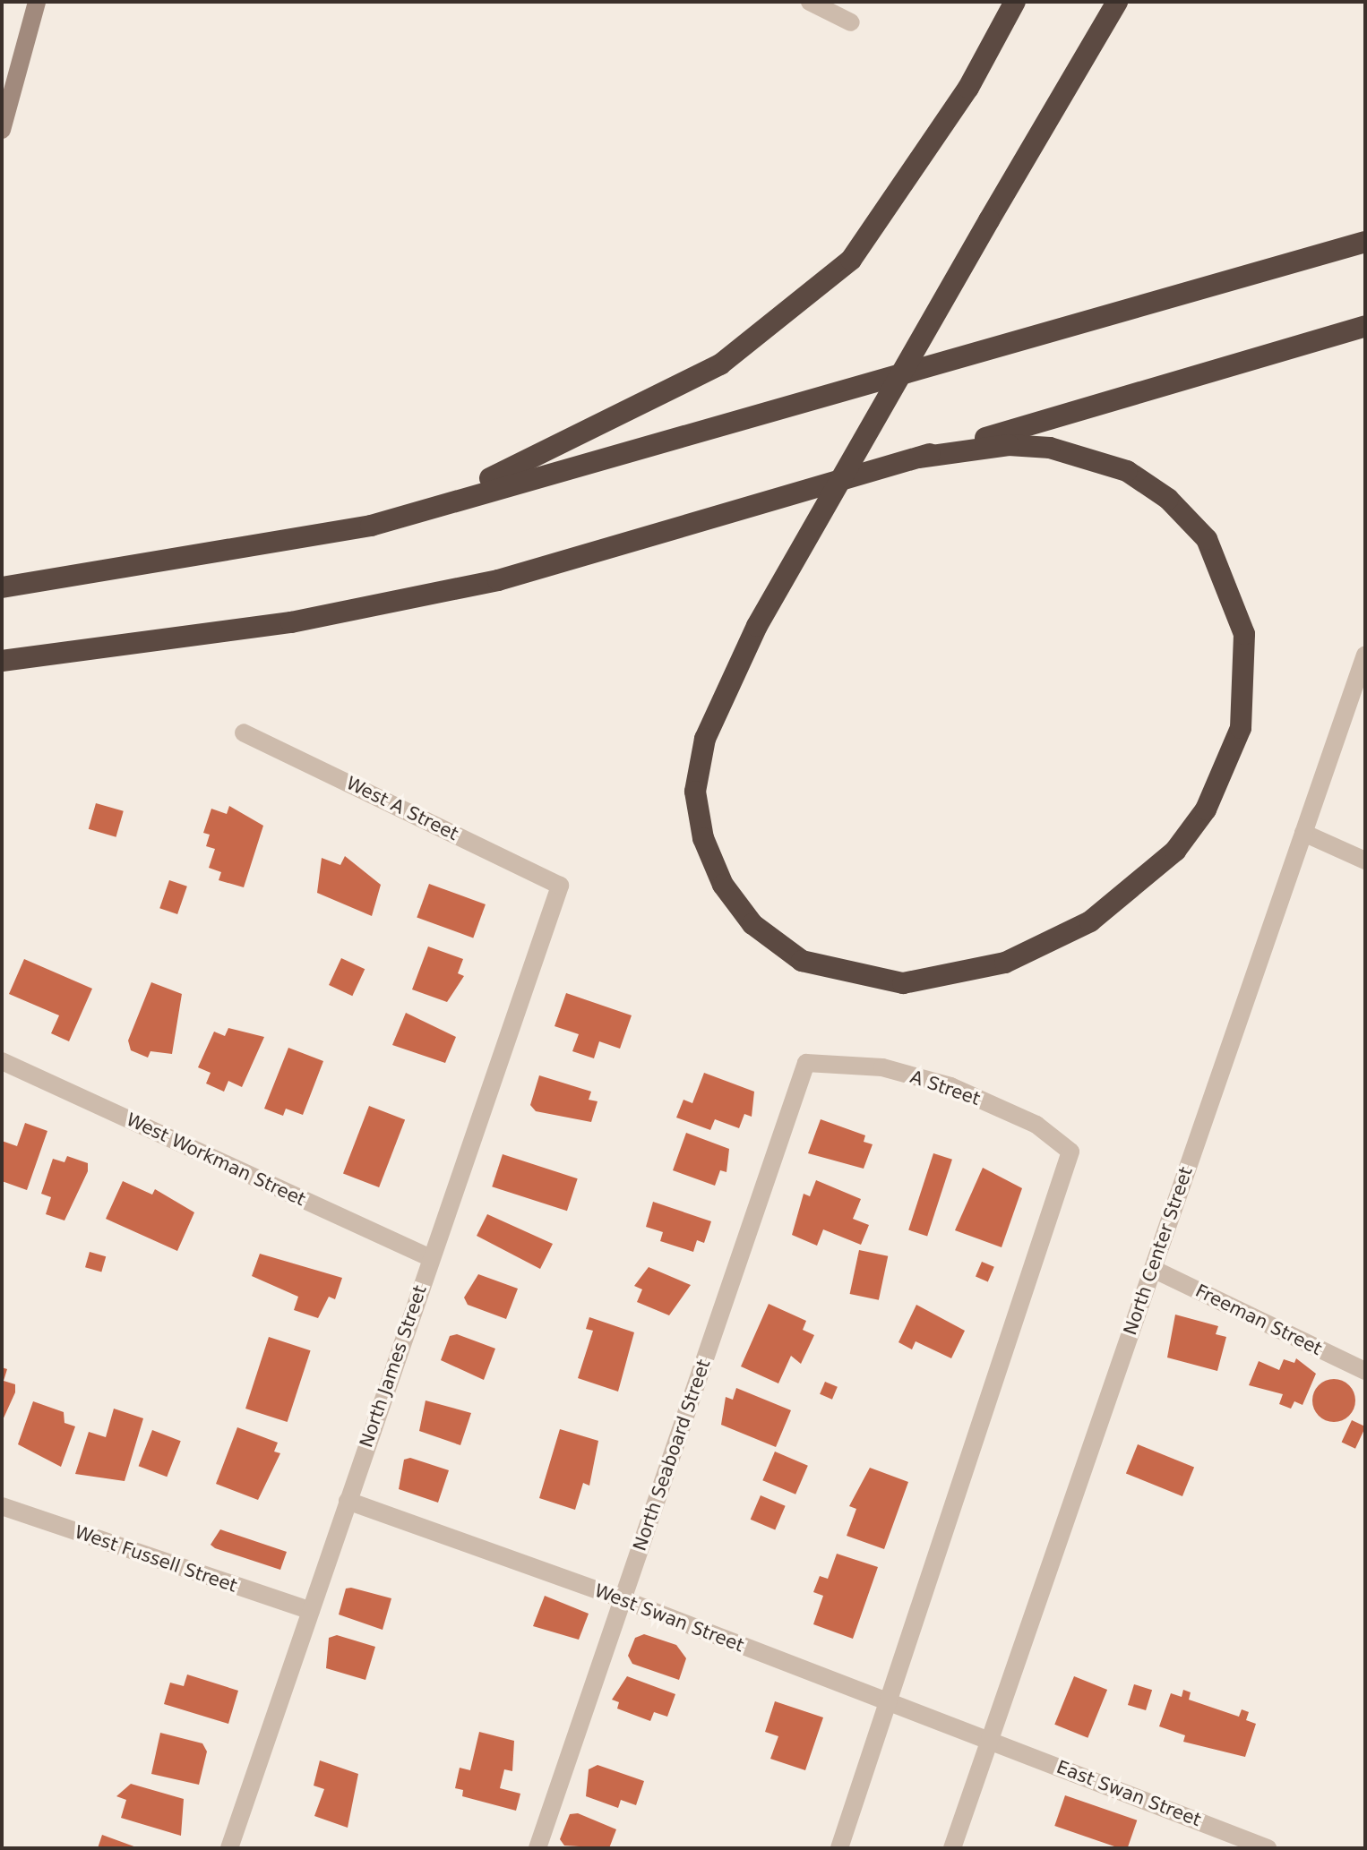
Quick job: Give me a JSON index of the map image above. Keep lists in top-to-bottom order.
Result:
{
  "streets": {
    "street": [
      "West A Street",
      "A Street",
      "West Workman Street",
      "North Center Street",
      "Freeman Street",
      "North James Street",
      "North Seaboard Street",
      "West Fussell Street",
      "West Swan Street",
      "East Swan Street"
    ]
  },
  "crossings": [
    ["West A Street", "North James Street"],
    ["A Street", "North Seaboard Street"],
    ["A Street", "West Swan Street"],
    ["West Workman Street", "North James Street"],
    ["North Center Street", "Freeman Street"],
    ["North Center Street", "West Swan Street"],
    ["North Center Street", "East Swan Street"],
    ["North James Street", "West Fussell Street"],
    ["North James Street", "West Swan Street"],
    ["North Seaboard Street", "West Swan Street"],
    ["West Swan Street", "East Swan Street"]
  ]
}
